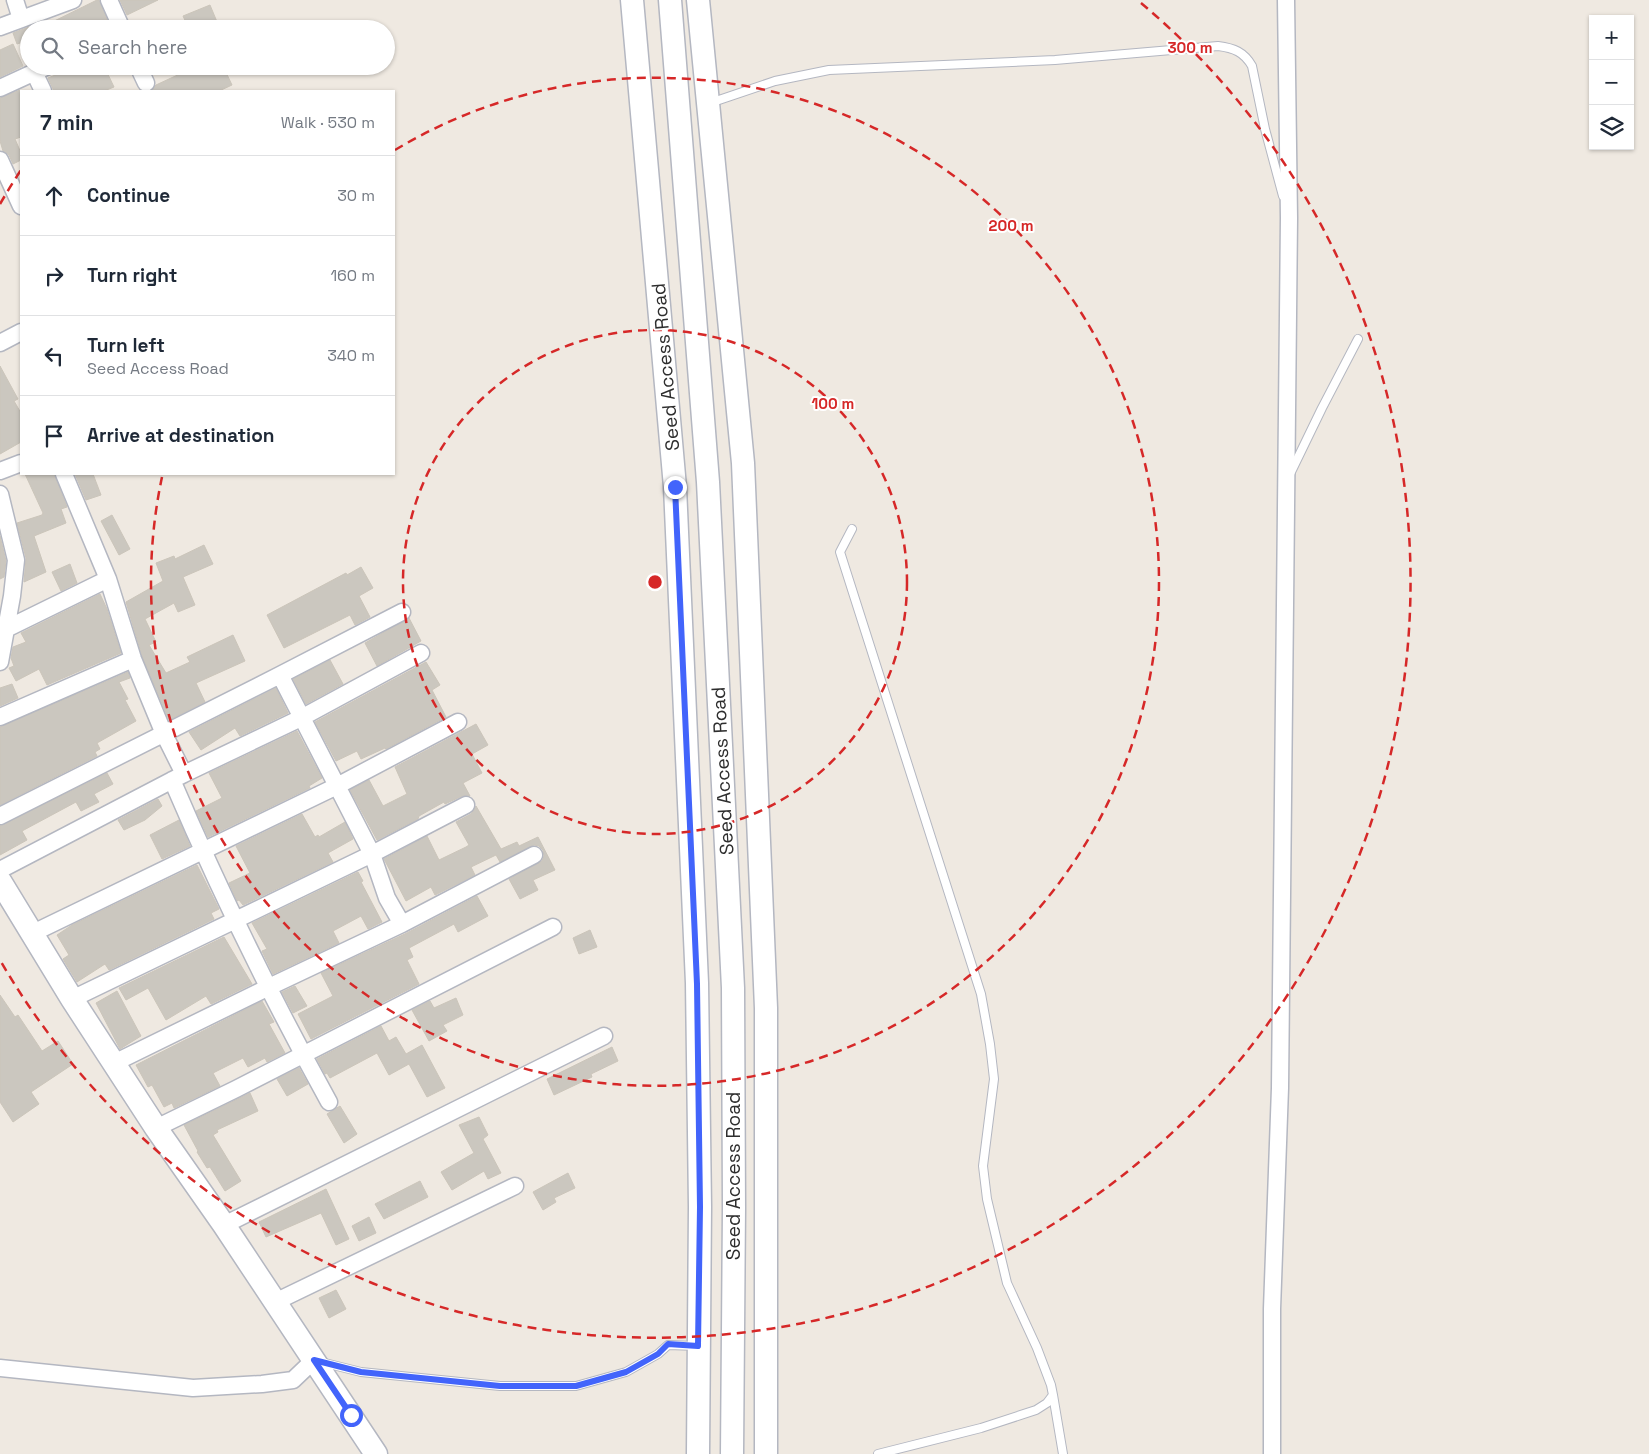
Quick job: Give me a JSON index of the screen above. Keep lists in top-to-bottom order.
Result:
{
  "streets": {
    "street": ["Seed Access Road"]
  },
  "page": {
    "map_buttons": ["+", "−"],
    "search": "Search here",
    "heading": ["7 min", "Walk · 530 m"],
    "list": [
      ["Continue", "30 m"],
      ["Turn right", "160 m"],
      ["Turn left", "Seed Access Road", "340 m"],
      "Arrive at destination"
    ]
  },
  "rings": ["300 m", "200 m", "100 m"]
}
